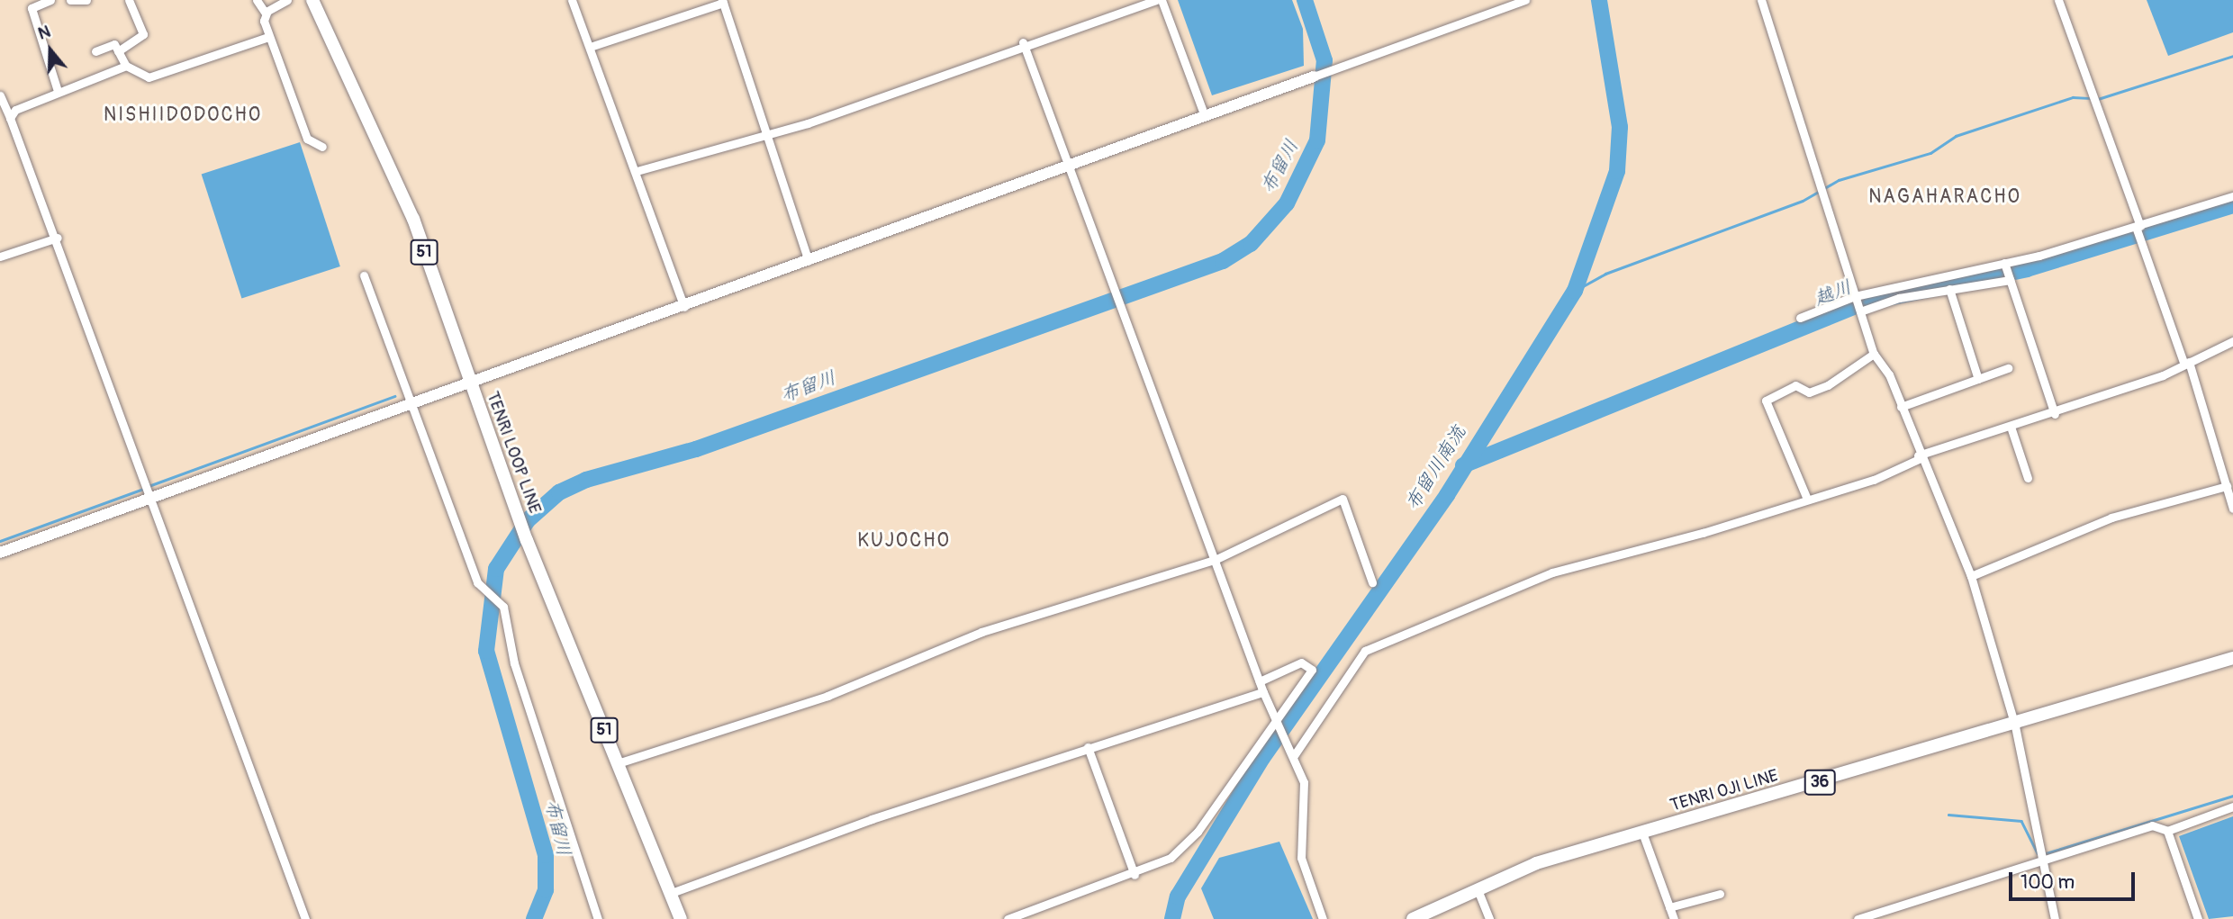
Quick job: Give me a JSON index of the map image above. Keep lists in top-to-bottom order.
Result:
{
  "streets": {
    "main road": [
      "51",
      "TENRI LOOP LINE",
      "36",
      "TENRI OJI LINE"
    ]
  },
  "districts": ["NISHIIDODOCHO", "NAGAHARACHO", "KUJOCHO"],
  "water": ["布留川", "越川", "布留川南流"],
  "scale_bar": "100 m",
  "north": "top"
}
